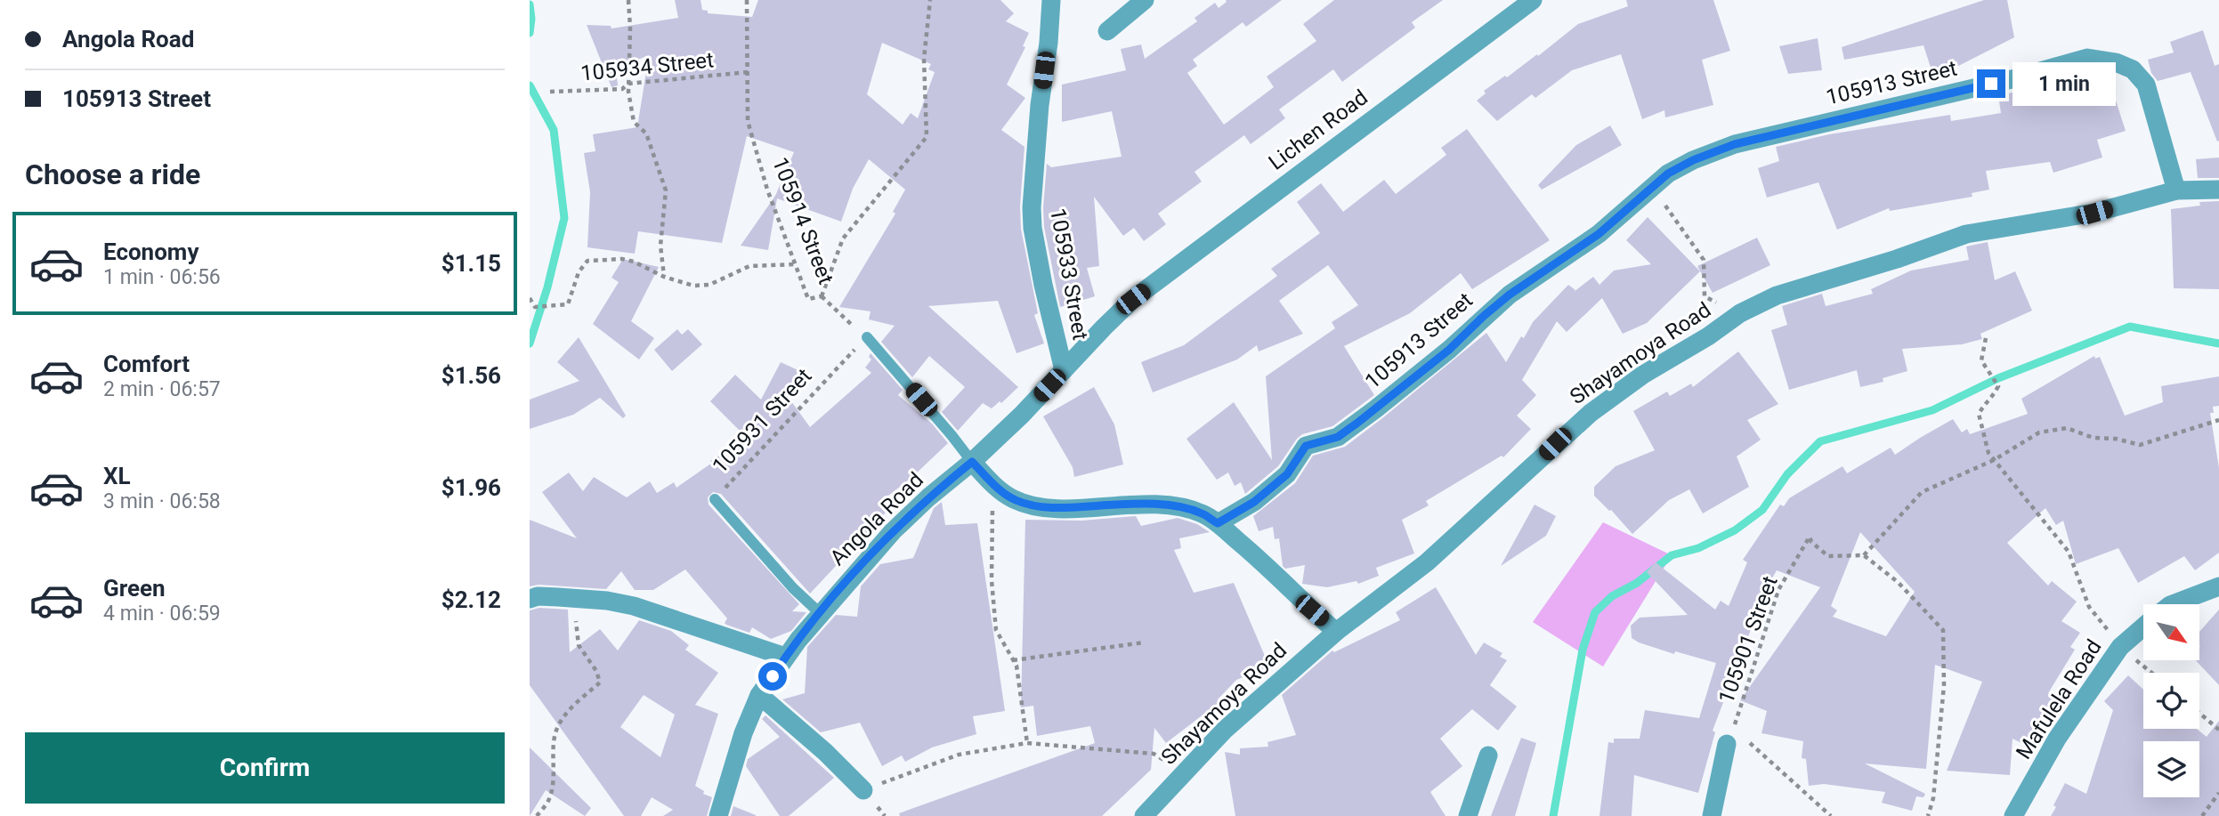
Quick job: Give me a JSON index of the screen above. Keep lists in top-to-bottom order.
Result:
{
  "streets": {
    "street": [
      "105913 Street",
      "Lichen Road",
      "105933 Street",
      "Shayamoya Road",
      "Angola Road",
      "Mafulela Road"
    ],
    "lane": ["105931 Street"],
    "path": ["105934 Street", "105914 Street", "105901 Street"]
  },
  "crossings": [
    ["105934 Street", "105914 Street"],
    ["105913 Street", "Shayamoya Road"],
    ["Lichen Road", "Angola Road"],
    ["105914 Street", "105931 Street"],
    ["105933 Street", "Angola Road"],
    ["105931 Street", "Angola Road"]
  ],
  "north": "bottom right",
  "page": {
    "banner": ["Angola Road", "105913 Street"],
    "bubble": "1 min",
    "heading": "Choose a ride",
    "list": [
      {
        "name": "Economy",
        "note": "1 min · 06:56",
        "value": "$1.15"
      },
      {
        "name": "Comfort",
        "note": "2 min · 06:57",
        "value": "$1.56"
      },
      {
        "name": "XL",
        "note": "3 min · 06:58",
        "value": "$1.96"
      },
      {
        "name": "Green",
        "note": "4 min · 06:59",
        "value": "$2.12"
      }
    ],
    "buttons": "Confirm"
  }
}
